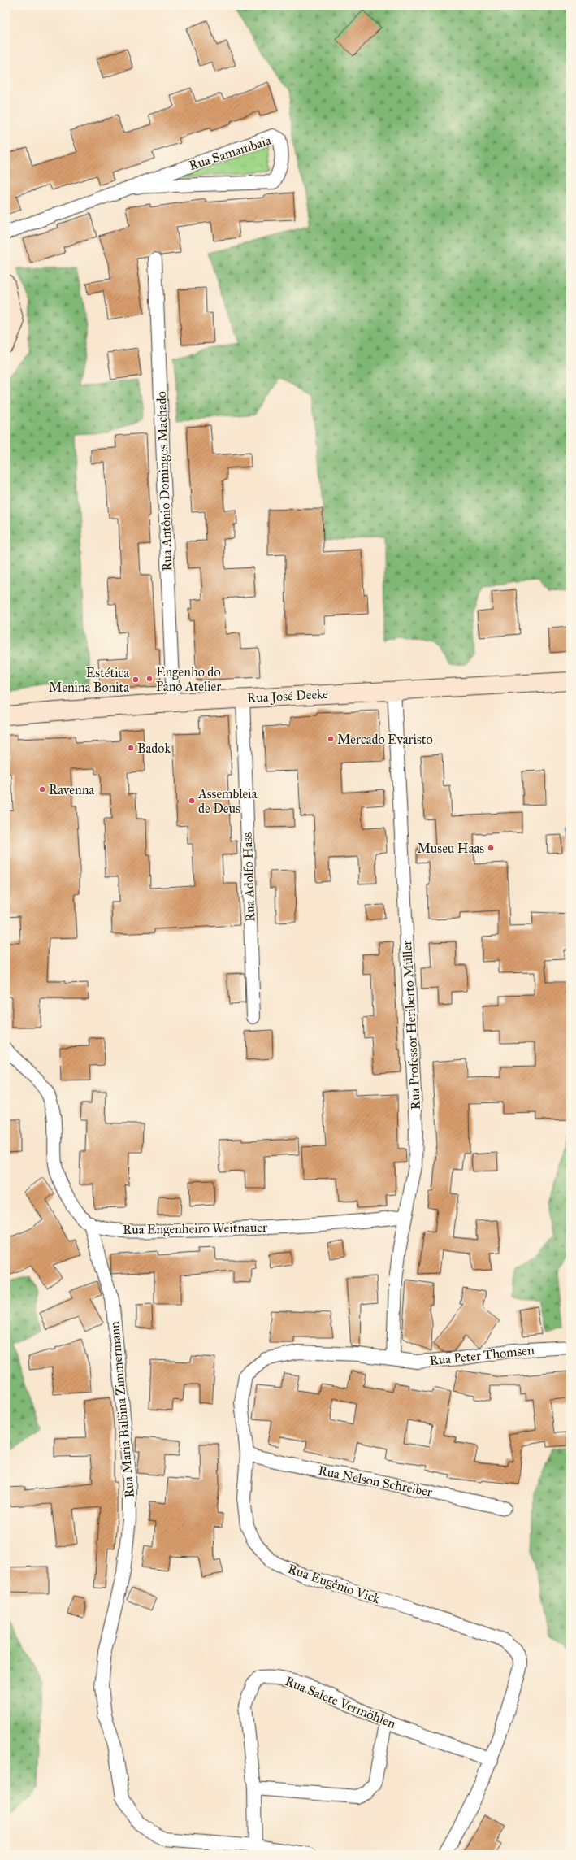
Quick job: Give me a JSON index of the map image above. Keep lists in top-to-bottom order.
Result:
{
  "streets": {
    "street": [
      "Rua Samambaia",
      "Rua Antônio Domingos Machado",
      "Rua José Deeke",
      "Rua Adolfo Hass",
      "Rua Professor Heriberto Müller",
      "Rua Engenheiro Weitnauer",
      "Rua Peter Thomsen",
      "Rua Maria Balbina Zimmermann",
      "Rua Nelson Schreiber",
      "Rua Eugênio Vick",
      "Rua Salete Vermöhlen"
    ]
  },
  "crossings": [
    ["Rua Antônio Domingos Machado", "Rua José Deeke"],
    ["Rua José Deeke", "Rua Adolfo Hass"],
    ["Rua José Deeke", "Rua Professor Heriberto Müller"],
    ["Rua Professor Heriberto Müller", "Rua Engenheiro Weitnauer"],
    ["Rua Professor Heriberto Müller", "Rua Peter Thomsen"],
    ["Rua Professor Heriberto Müller", "Rua Eugênio Vick"],
    ["Rua Engenheiro Weitnauer", "Rua Maria Balbina Zimmermann"],
    ["Rua Peter Thomsen", "Rua Eugênio Vick"],
    ["Rua Maria Balbina Zimmermann", "Rua Salete Vermöhlen"],
    ["Rua Nelson Schreiber", "Rua Eugênio Vick"],
    ["Rua Eugênio Vick", "Rua Salete Vermöhlen"]
  ],
  "places": [
    "Engenho do Pano Atelier",
    "Estética Menina Bonita",
    "Mercado Evaristo",
    "Badok",
    "Ravenna",
    "Assembleia de Deus",
    "Museu Haas"
  ]
}
